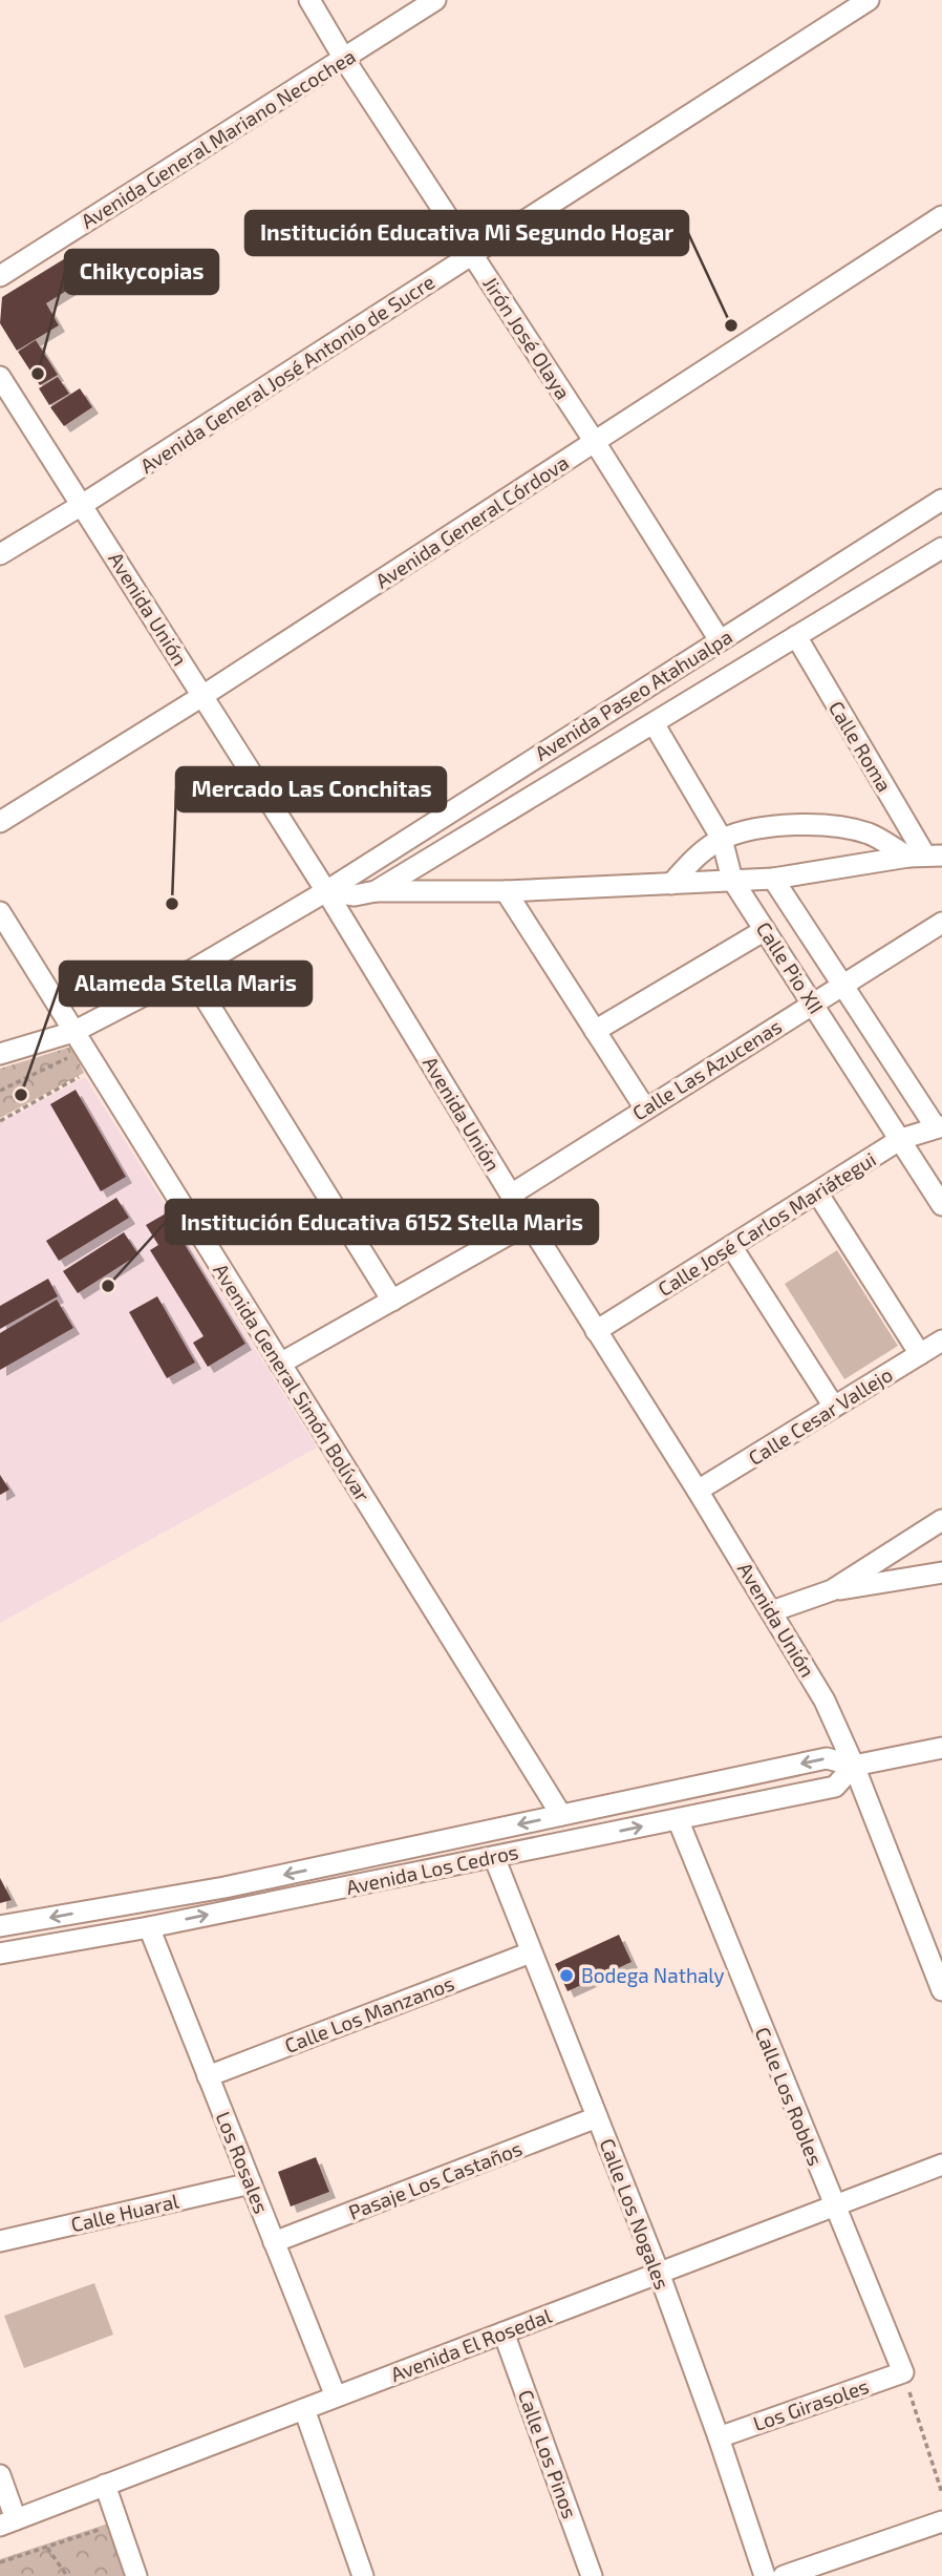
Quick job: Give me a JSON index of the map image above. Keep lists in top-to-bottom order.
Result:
{
  "streets": {
    "street": [
      "Avenida General Mariano Necochea",
      "Jirón José Olaya",
      "Avenida General José Antonio de Sucre",
      "Avenida General Córdova",
      "Avenida Unión",
      "Avenida Paseo Atahualpa",
      "Calle Roma",
      "Calle Pio XII",
      "Calle Las Azucenas",
      "Calle José Carlos Mariátegui",
      "Avenida General Simón Bolívar",
      "Calle Cesar Vallejo",
      "Avenida Los Cedros",
      "Calle Los Manzanos",
      "Calle Los Robles",
      "Los Rosales",
      "Pasaje Los Castaños",
      "Calle Huaral",
      "Calle Los Nogales",
      "Avenida El Rosedal",
      "Los Girasoles",
      "Calle Los Pinos"
    ]
  },
  "crossings": [
    ["Avenida General Mariano Necochea", "Jirón José Olaya"],
    ["Jirón José Olaya", "Avenida General José Antonio de Sucre"],
    ["Jirón José Olaya", "Avenida General Córdova"],
    ["Jirón José Olaya", "Avenida Paseo Atahualpa"],
    ["Avenida General José Antonio de Sucre", "Avenida Unión"],
    ["Avenida General Córdova", "Avenida Unión"],
    ["Avenida Unión", "Avenida Paseo Atahualpa"],
    ["Avenida Unión", "Calle Las Azucenas"],
    ["Avenida Unión", "Calle José Carlos Mariátegui"],
    ["Avenida Unión", "Calle Cesar Vallejo"],
    ["Avenida Unión", "Avenida Los Cedros"],
    ["Avenida Paseo Atahualpa", "Calle Roma"],
    ["Avenida Paseo Atahualpa", "Calle Pio XII"],
    ["Avenida Paseo Atahualpa", "Avenida General Simón Bolívar"],
    ["Calle Pio XII", "Calle Las Azucenas"],
    ["Calle Pio XII", "Calle José Carlos Mariátegui"],
    ["Avenida General Simón Bolívar", "Avenida Los Cedros"],
    ["Avenida Los Cedros", "Calle Los Robles"],
    ["Avenida Los Cedros", "Los Rosales"],
    ["Avenida Los Cedros", "Calle Los Nogales"],
    ["Calle Los Manzanos", "Los Rosales"],
    ["Calle Los Manzanos", "Calle Los Nogales"],
    ["Calle Los Robles", "Avenida El Rosedal"],
    ["Calle Los Robles", "Los Girasoles"],
    ["Los Rosales", "Pasaje Los Castaños"],
    ["Los Rosales", "Calle Huaral"],
    ["Los Rosales", "Avenida El Rosedal"],
    ["Pasaje Los Castaños", "Calle Los Nogales"],
    ["Calle Los Nogales", "Avenida El Rosedal"],
    ["Calle Los Nogales", "Los Girasoles"],
    ["Avenida El Rosedal", "Calle Los Pinos"]
  ],
  "places": [
    "Institución Educativa Mi Segundo Hogar",
    "Chikycopias",
    "Mercado Las Conchitas",
    "Alameda Stella Maris",
    "Institución Educativa 6152 Stella Maris",
    "Bodega Nathaly"
  ]
}
